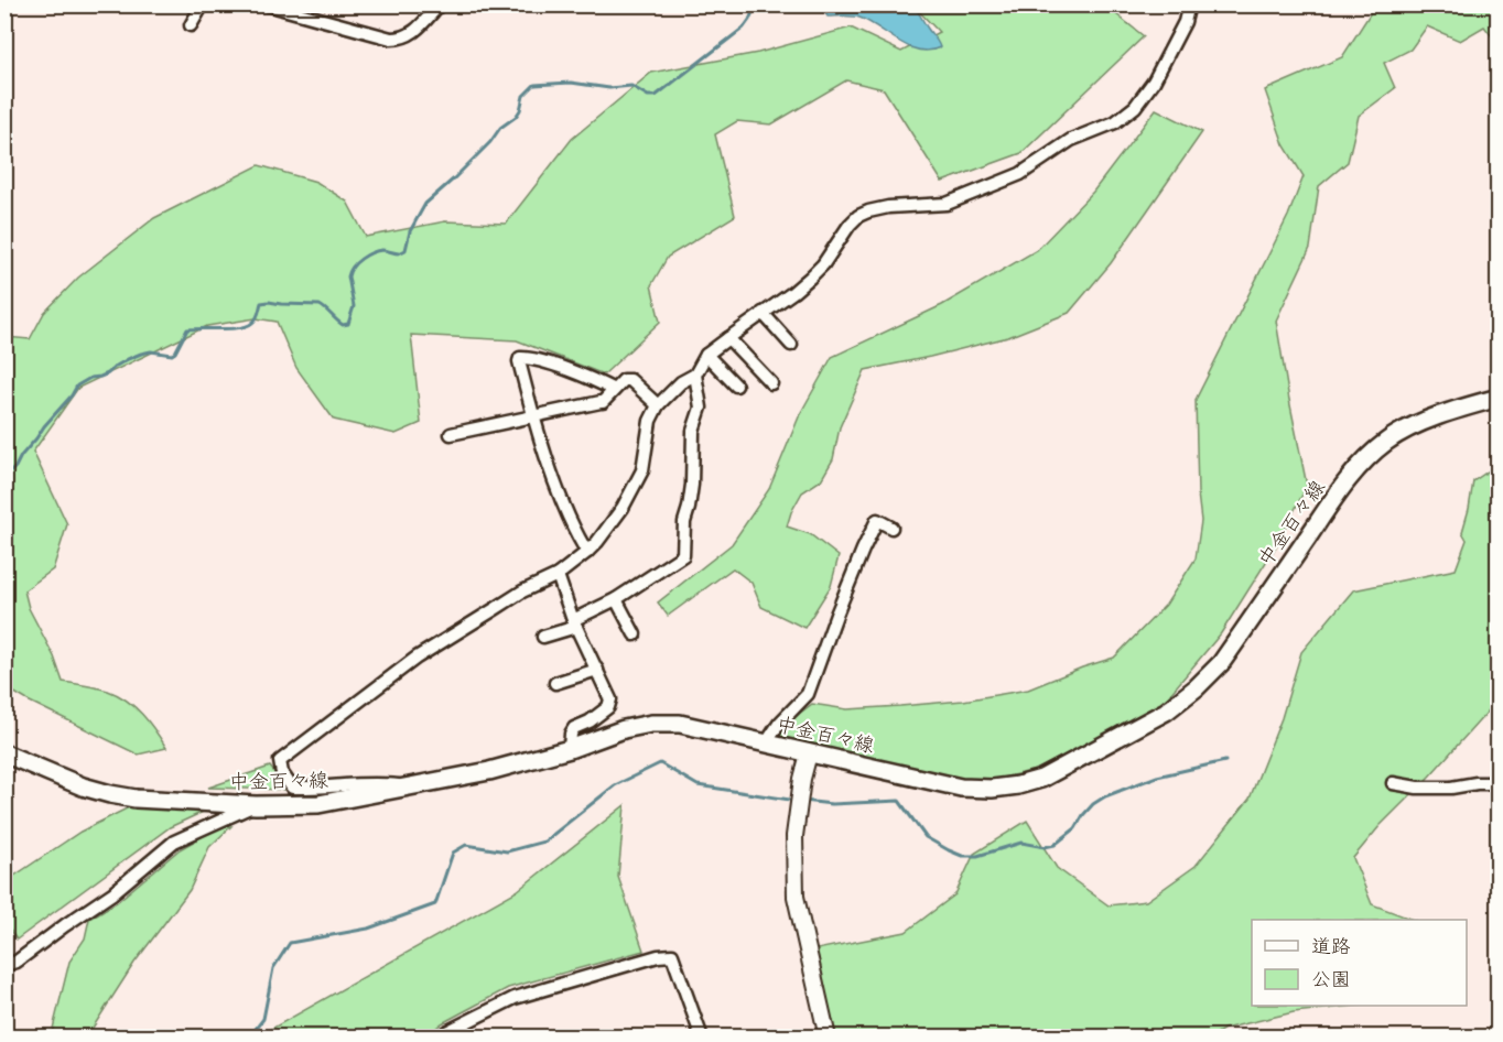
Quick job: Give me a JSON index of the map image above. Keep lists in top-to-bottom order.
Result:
{
  "streets": {
    "main road": ["中金百々線"]
  },
  "legend": ["道路", "公園"]
}
